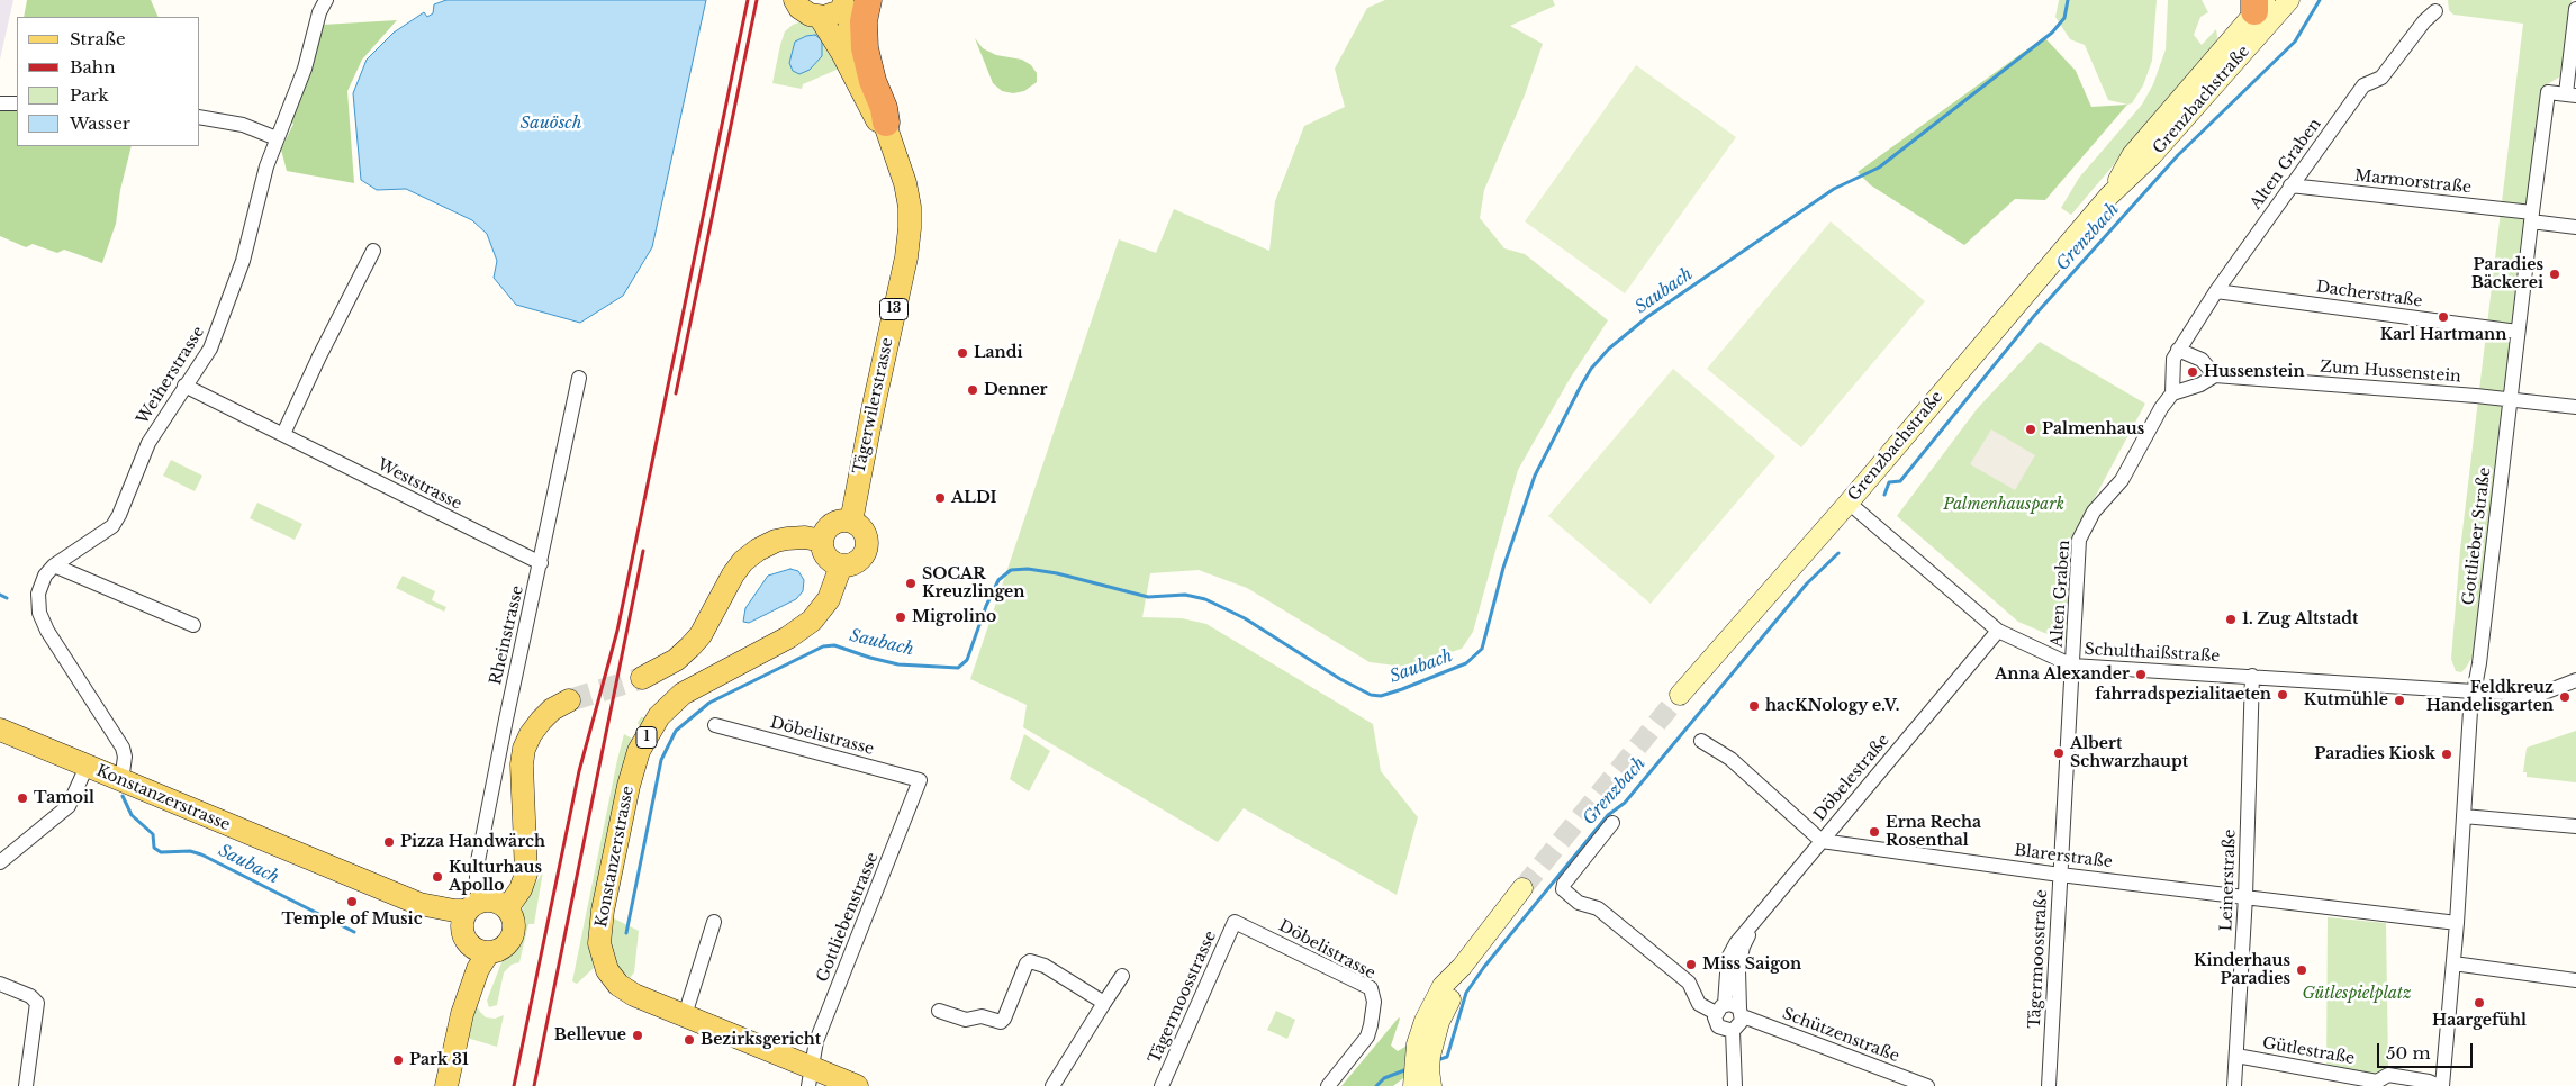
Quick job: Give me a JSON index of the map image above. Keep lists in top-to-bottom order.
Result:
{
  "streets": {
    "main road": [
      "13",
      "Tägerwilerstrasse",
      "1",
      "Konstanzerstrasse"
    ],
    "street": [
      "Grenzbachstraße",
      "Alten Graben",
      "Marmorstraße",
      "Dacherstraße",
      "Zum Hussenstein",
      "Weiherstrasse",
      "Weststrasse",
      "Gottlieber Straße",
      "Rheinstrasse",
      "Schulthaißstraße",
      "Döbelistrasse",
      "Döbelestraße",
      "Blarerstraße",
      "Leinerstraße",
      "Gottliebenstrasse",
      "Tägermoosstraße",
      "Tägermoosstrasse",
      "Schützenstraße",
      "Gütlestraße"
    ]
  },
  "crossings": [
    ["Grenzbachstraße", "Schulthaißstraße"],
    ["Alten Graben", "Marmorstraße"],
    ["Alten Graben", "Dacherstraße"],
    ["Alten Graben", "Schulthaißstraße"],
    ["Alten Graben", "Tägermoosstraße"],
    ["Marmorstraße", "Gottlieber Straße"],
    ["Dacherstraße", "Gottlieber Straße"],
    ["13", "Tägerwilerstrasse"],
    ["Zum Hussenstein", "Gottlieber Straße"],
    ["Weiherstrasse", "Weststrasse"],
    ["Weiherstrasse", "Konstanzerstrasse"],
    ["Tägerwilerstrasse", "Konstanzerstrasse"],
    ["Weststrasse", "Rheinstrasse"],
    ["Gottlieber Straße", "Schulthaißstraße"],
    ["Gottlieber Straße", "Blarerstraße"],
    ["Gottlieber Straße", "Gütlestraße"],
    ["Rheinstrasse", "Konstanzerstrasse"],
    ["Schulthaißstraße", "Döbelestraße"],
    ["Schulthaißstraße", "Leinerstraße"],
    ["Schulthaißstraße", "Tägermoosstraße"],
    ["Döbelistrasse", "Gottliebenstrasse"],
    ["Döbelistrasse", "Tägermoosstrasse"],
    ["Döbelestraße", "Blarerstraße"],
    ["Döbelestraße", "Schützenstraße"],
    ["Konstanzerstrasse", "Gottliebenstrasse"],
    ["Blarerstraße", "Leinerstraße"],
    ["Blarerstraße", "Tägermoosstraße"],
    ["Leinerstraße", "Gütlestraße"]
  ],
  "water": ["Sauösch", "Grenzbach", "Saubach"],
  "parks": ["Palmenhauspark", "Gütlespielplatz"],
  "places": [
    "Paradies Bäckerei",
    "Karl Hartmann",
    "Landi",
    "Hussenstein",
    "Denner",
    "Palmenhaus",
    "ALDI",
    "SOCAR Kreuzlingen",
    "Migrolino",
    "1. Zug Altstadt",
    "Anna Alexander",
    "fahrradspezialitaeten",
    "Feldkreuz Handelisgarten",
    "Kutmühle",
    "hacKNology e.V.",
    "Albert Schwarzhaupt",
    "Paradies Kiosk",
    "Tamoil",
    "Erna Recha Rosenthal",
    "Pizza Handwärch",
    "Kulturhaus Apollo",
    "Temple of Music",
    "Miss Saigon",
    "Kinderhaus Paradies",
    "Haargefühl",
    "Bellevue",
    "Bezirksgericht",
    "Park 31"
  ],
  "legend": [
    "Straße",
    "Bahn",
    "Park",
    "Wasser"
  ],
  "scale_bar": "50 m"
}
